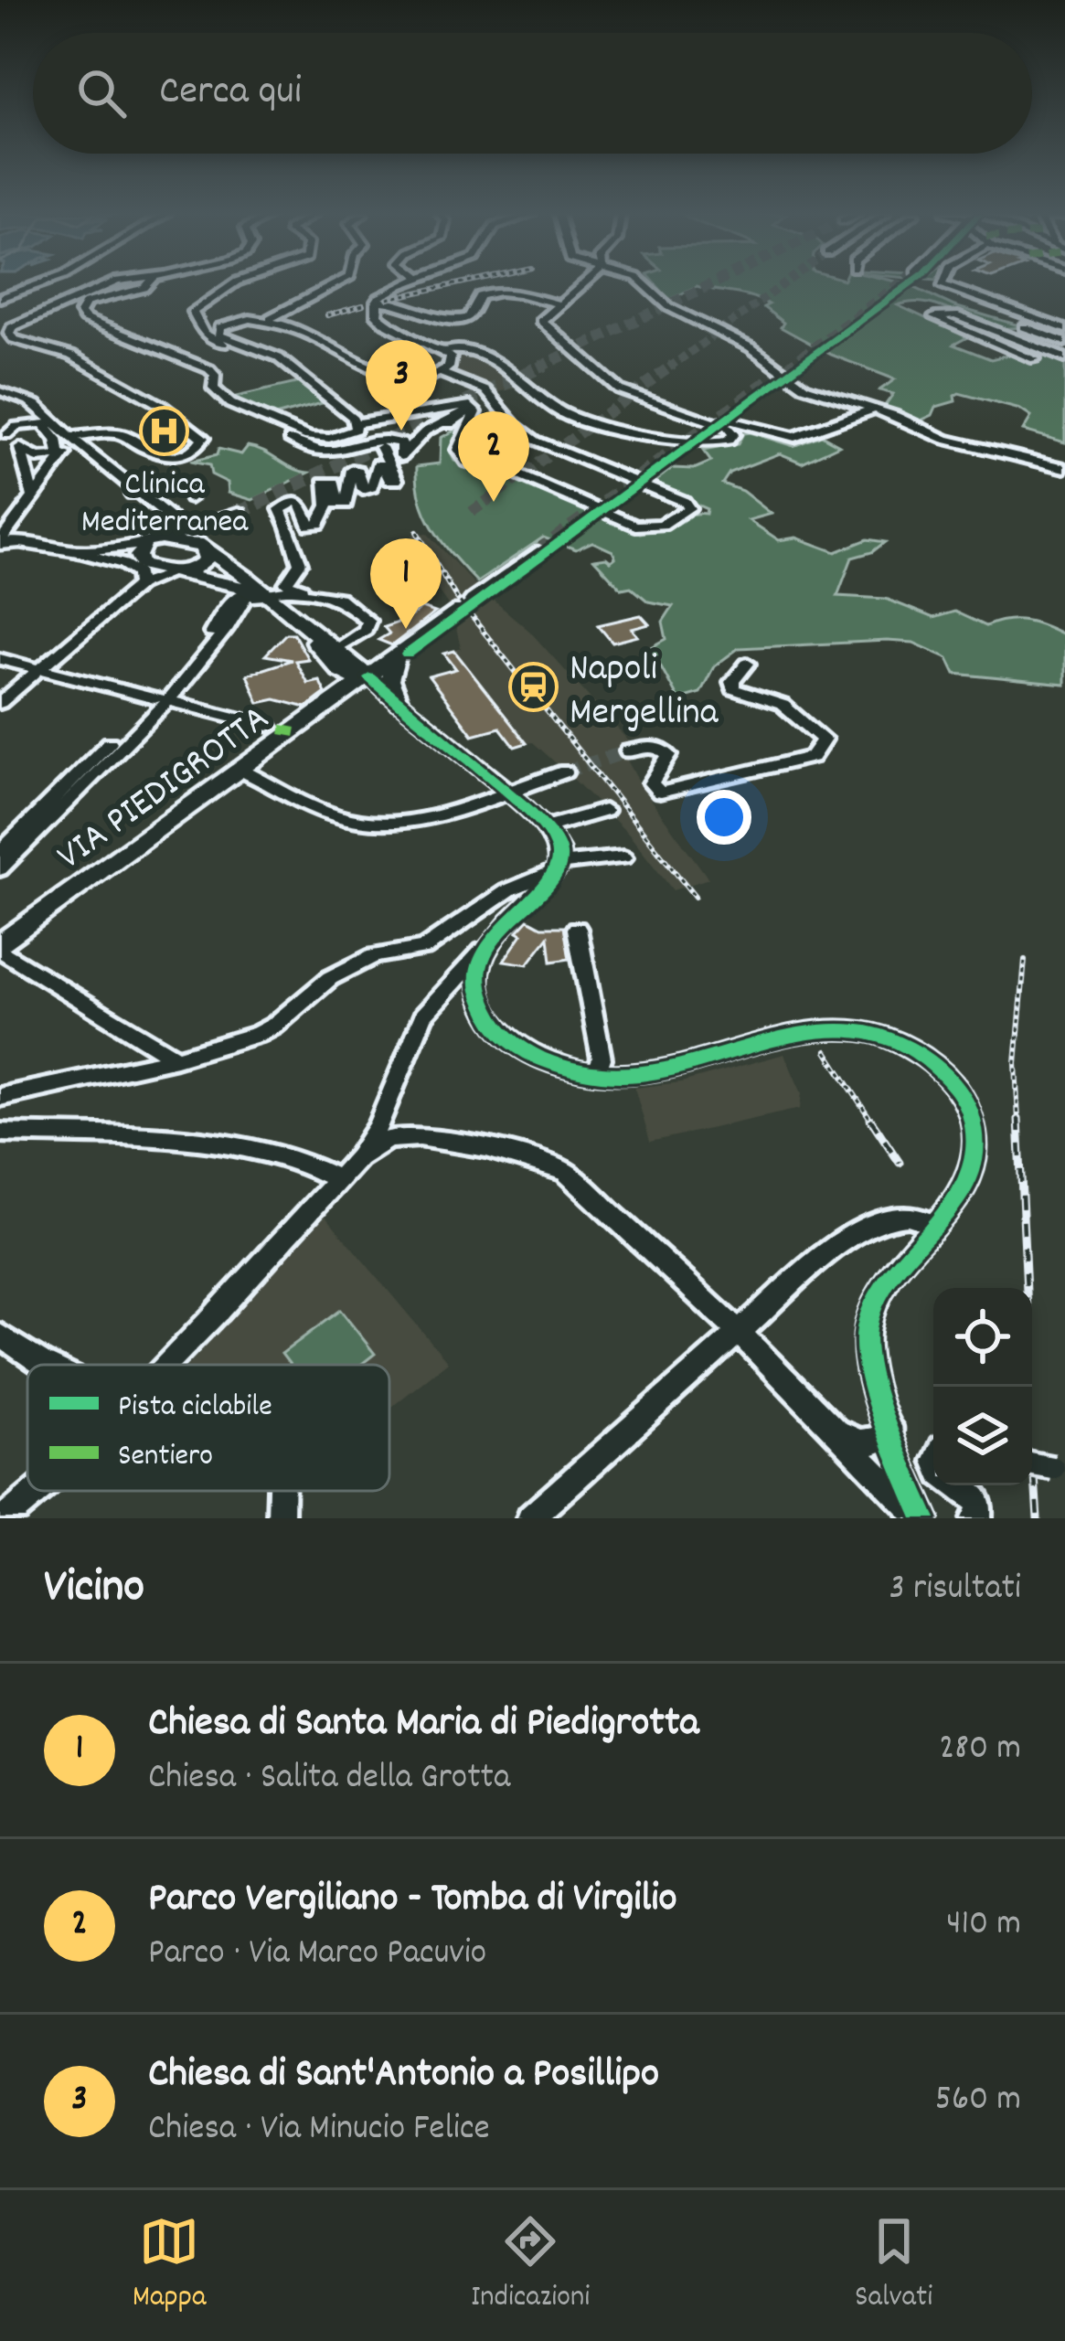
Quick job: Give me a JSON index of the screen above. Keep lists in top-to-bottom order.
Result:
{
  "streets": {
    "main road": ["VIA PIEDIGROTTA"]
  },
  "places": {
    "hospital": ["Clinica Mediterranea"],
    "station": ["Napoli Mergellina"]
  },
  "legend": ["Pista ciclabile", "Sentiero"],
  "page": {
    "search": "Cerca qui",
    "pins": ["3", "2", "1"],
    "heading": ["Vicino", "3 risultati"],
    "list": [
      {
        "mark": "1",
        "name": "Chiesa di Santa Maria di Piedigrotta",
        "note": "Chiesa · Salita della Grotta",
        "value": "280 m"
      },
      {
        "mark": "2",
        "name": "Parco Vergiliano - Tomba di Virgilio",
        "note": "Parco · Via Marco Pacuvio",
        "value": "410 m"
      },
      {
        "mark": "3",
        "name": "Chiesa di Sant'Antonio a Posillipo",
        "note": "Chiesa · Via Minucio Felice",
        "value": "560 m"
      }
    ],
    "nav": ["Mappa", "Indicazioni", "Salvati"]
  }
}
